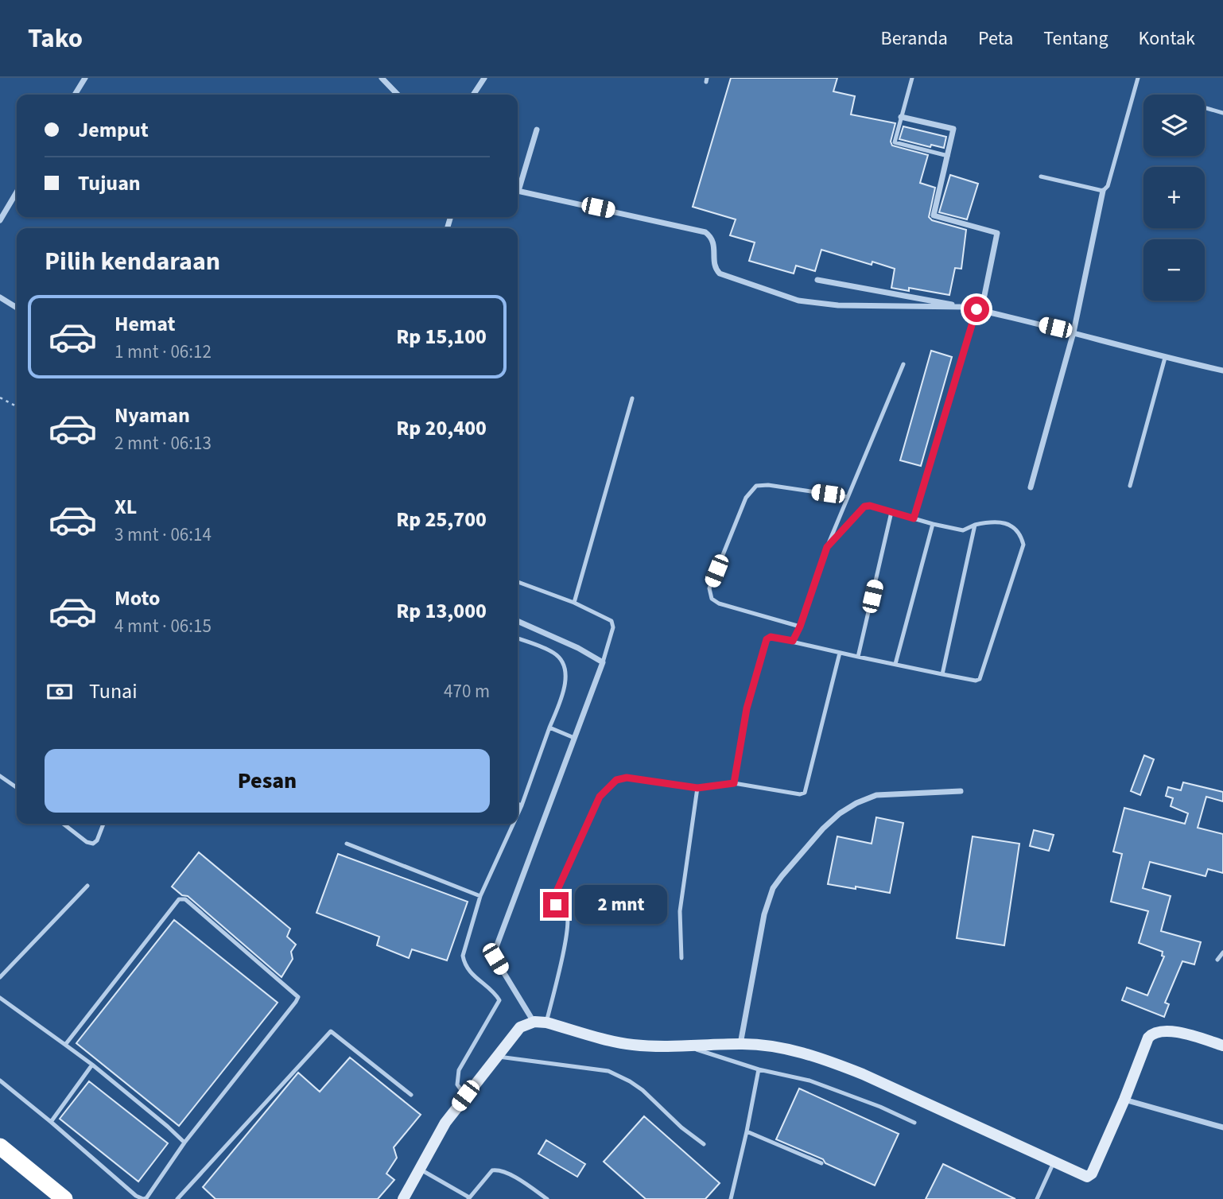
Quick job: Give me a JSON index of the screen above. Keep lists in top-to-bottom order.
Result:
{
  "page": {
    "header": "Tako",
    "nav": [
      "Beranda",
      "Peta",
      "Tentang",
      "Kontak"
    ],
    "map_buttons": ["+", "−"],
    "banner": ["Jemput", "Tujuan"],
    "heading": "Pilih kendaraan",
    "list": [
      {
        "name": "Hemat",
        "note": "1 mnt · 06:12",
        "value": "Rp 15,100"
      },
      {
        "name": "Nyaman",
        "note": "2 mnt · 06:13",
        "value": "Rp 20,400"
      },
      {
        "name": "XL",
        "note": "3 mnt · 06:14",
        "value": "Rp 25,700"
      },
      {
        "name": "Moto",
        "note": "4 mnt · 06:15",
        "value": "Rp 13,000"
      }
    ],
    "pay": ["Tunai", "470 m"],
    "buttons": "Pesan",
    "bubble": "2 mnt"
  }
}
